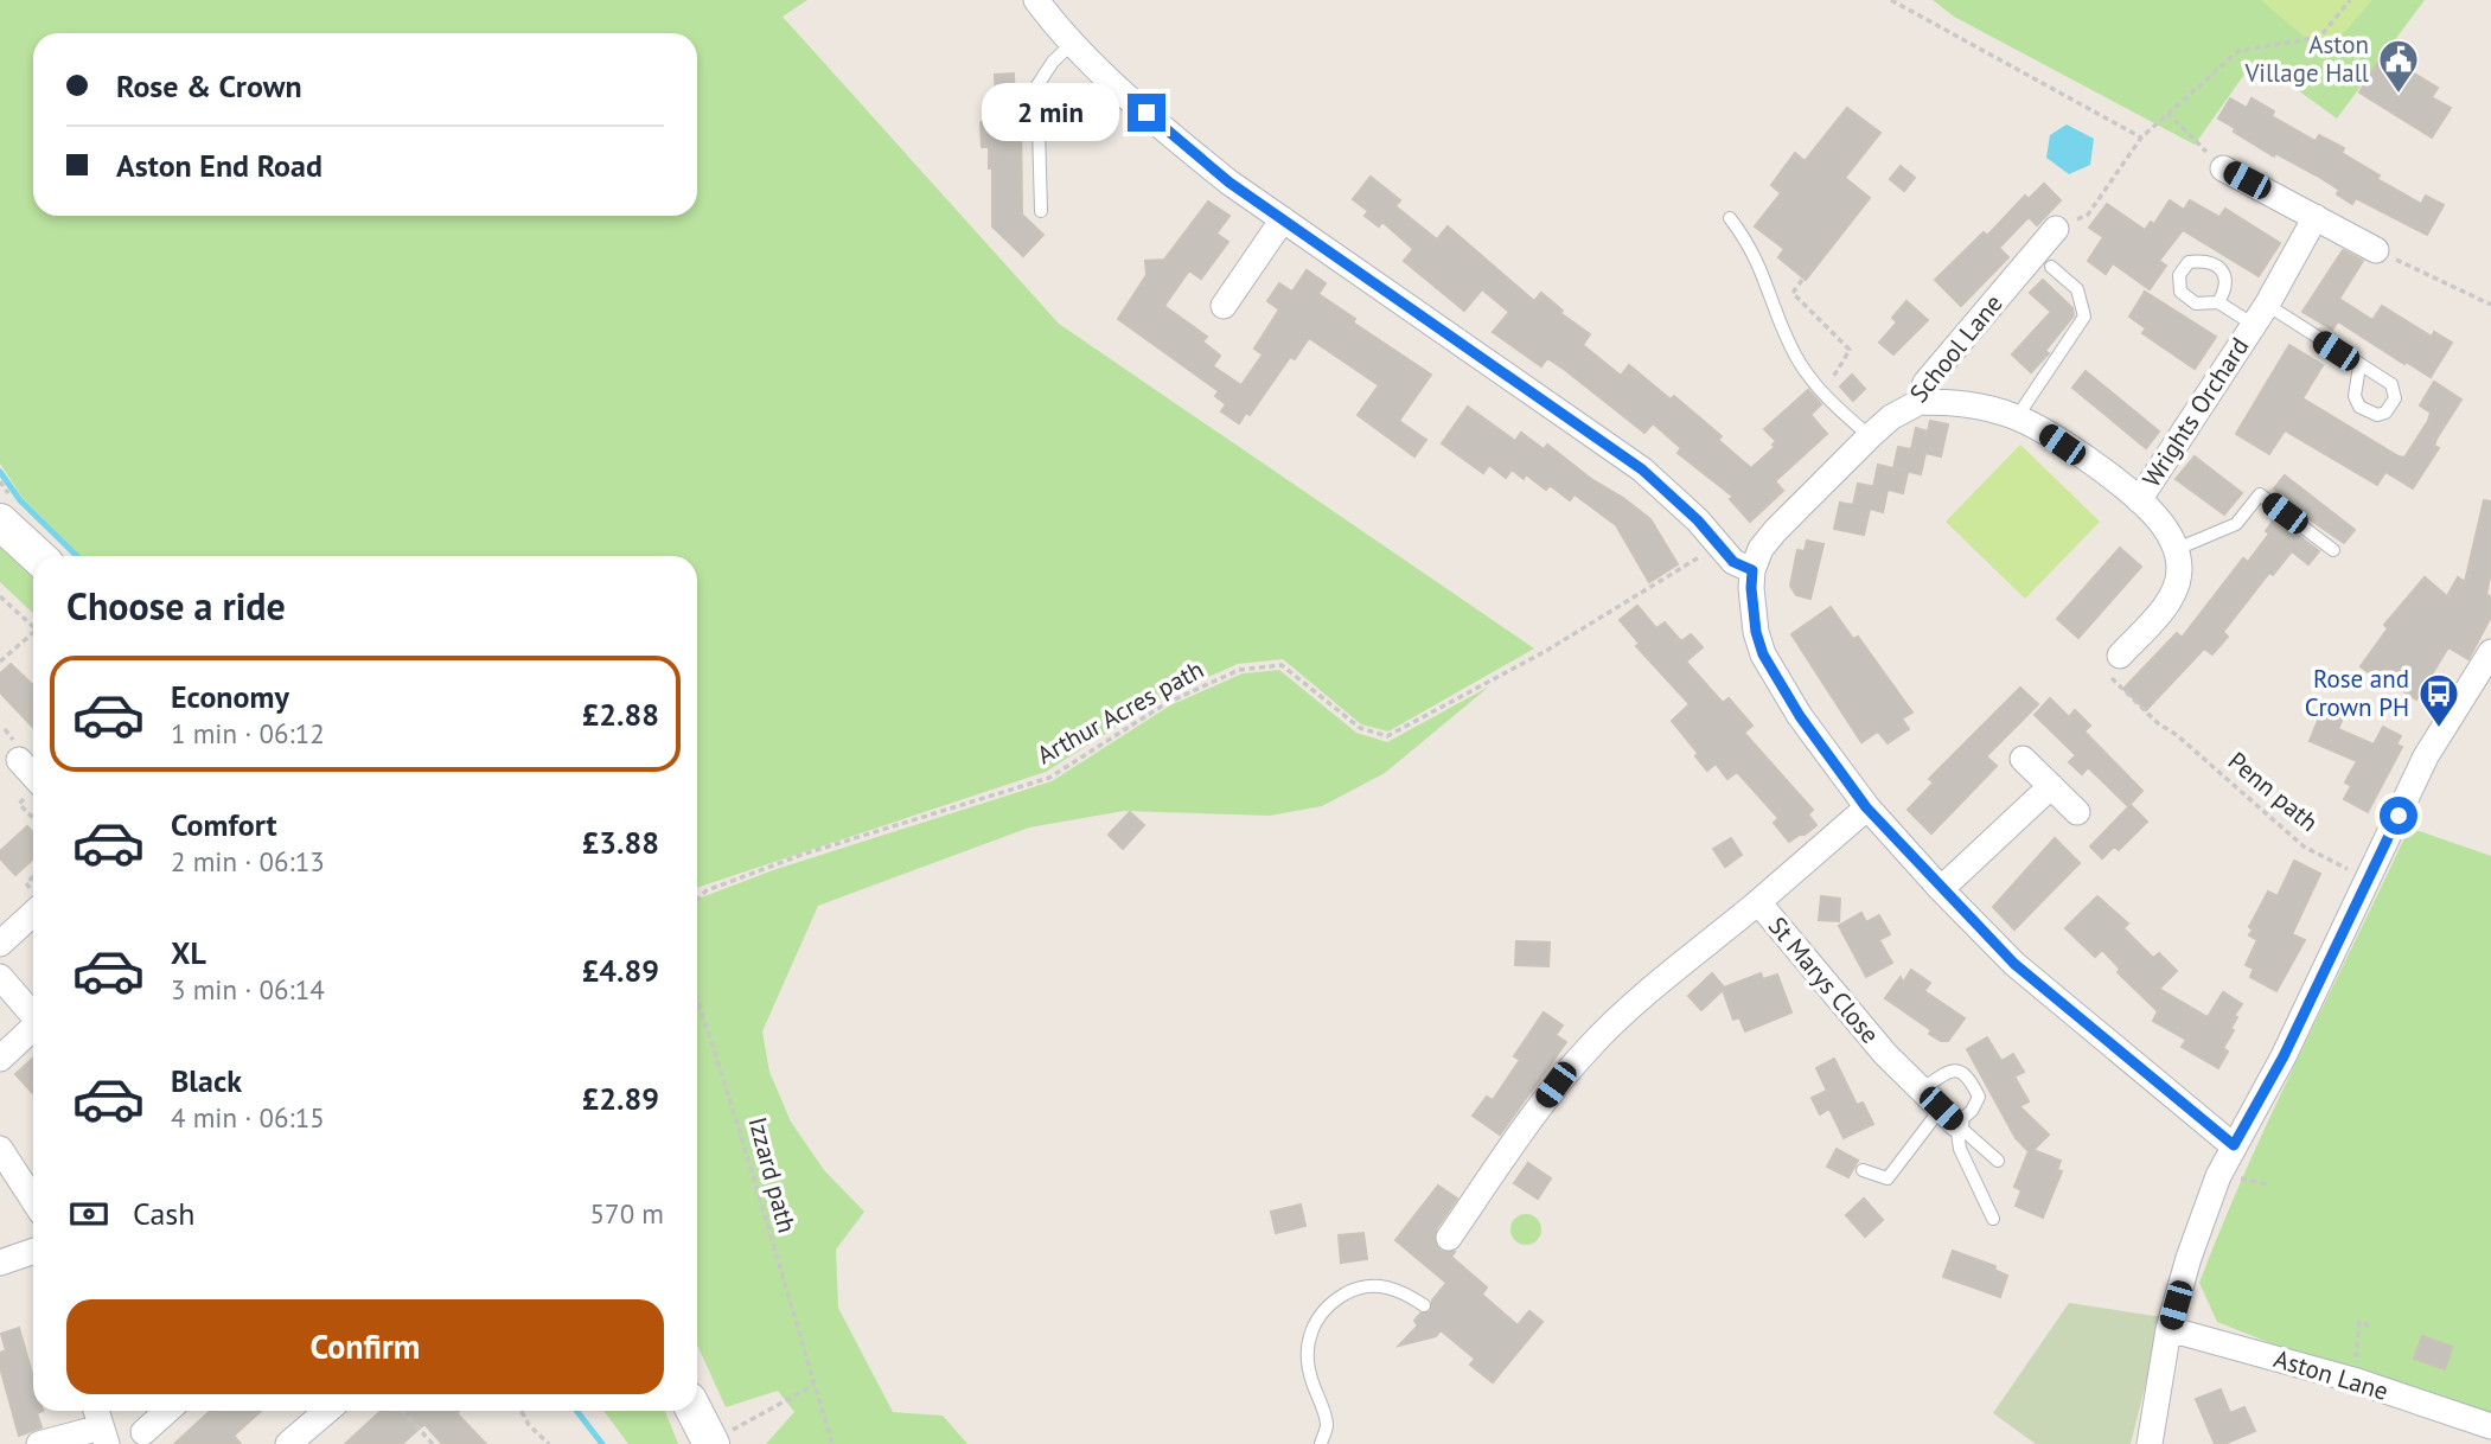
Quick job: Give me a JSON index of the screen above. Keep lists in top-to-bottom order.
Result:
{
  "streets": {
    "street": [
      "School Lane",
      "Wrights Orchard",
      "St Marys Close",
      "Aston Lane"
    ],
    "path": ["Arthur Acres path", "Penn path", "Izzard path"]
  },
  "places": {
    "public building": ["Aston Village Hall"],
    "bus stop": ["Rose and Crown PH"]
  },
  "page": {
    "banner": ["Rose & Crown", "Aston End Road"],
    "bubble": "2 min",
    "heading": "Choose a ride",
    "list": [
      {
        "name": "Economy",
        "note": "1 min · 06:12",
        "value": "£2.88"
      },
      {
        "name": "Comfort",
        "note": "2 min · 06:13",
        "value": "£3.88"
      },
      {
        "name": "XL",
        "note": "3 min · 06:14",
        "value": "£4.89"
      },
      {
        "name": "Black",
        "note": "4 min · 06:15",
        "value": "£2.89"
      }
    ],
    "pay": ["Cash", "570 m"],
    "buttons": "Confirm"
  }
}
